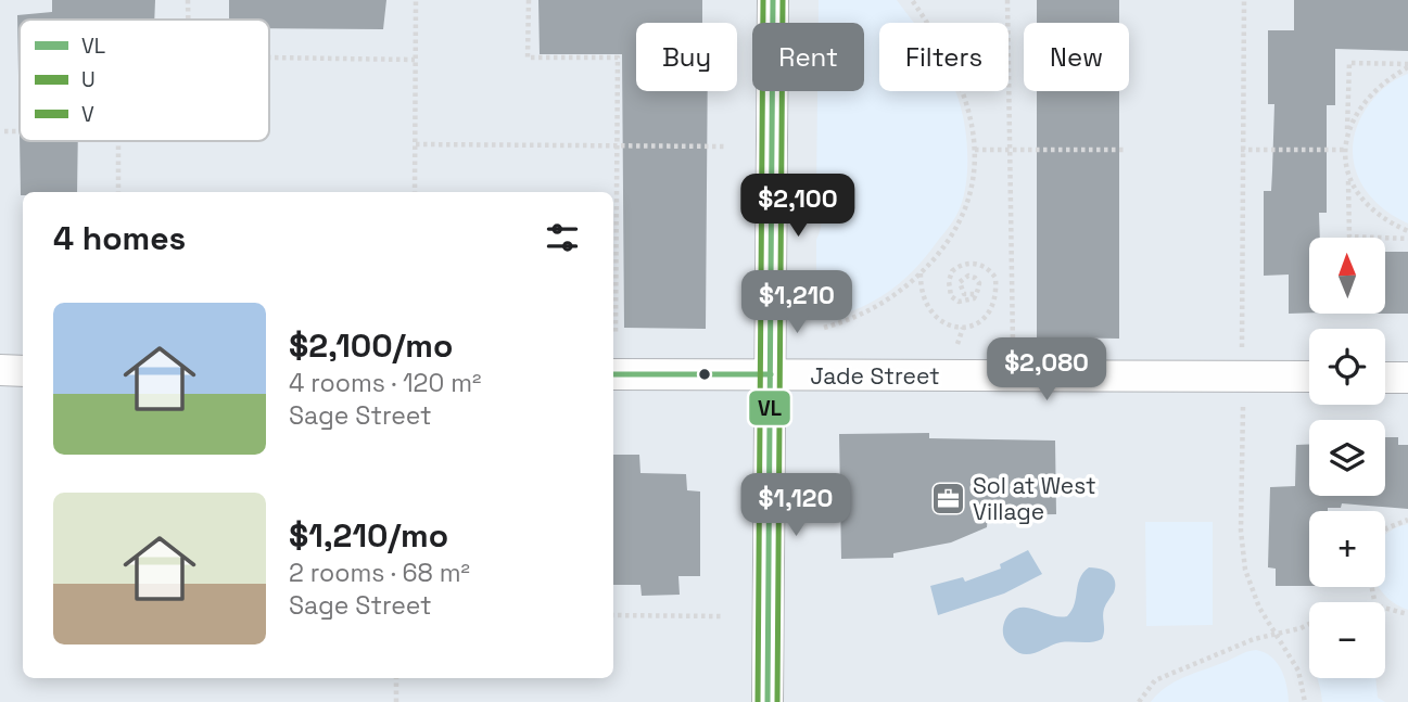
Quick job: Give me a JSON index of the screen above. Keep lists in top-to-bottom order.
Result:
{
  "streets": {
    "street": ["Jade Street"]
  },
  "places": {
    "office": ["Sol at West Village"]
  },
  "lines": ["transit line VL", "transit line U", "transit line V"],
  "legend": ["VL", "U", "V"],
  "north": "top",
  "page": {
    "chip": [
      "Buy",
      "Rent",
      "Filters",
      "New"
    ],
    "price": [
      "$2,100",
      "$1,210",
      "$2,080",
      "$1,120"
    ],
    "heading": "4 homes",
    "map_buttons": ["+", "−"],
    "list": [
      {
        "name": "$2,100/mo",
        "note": "4 rooms · 120 m² · Sage Street"
      },
      {
        "name": "$1,210/mo",
        "note": "2 rooms · 68 m² · Sage Street"
      }
    ]
  }
}
